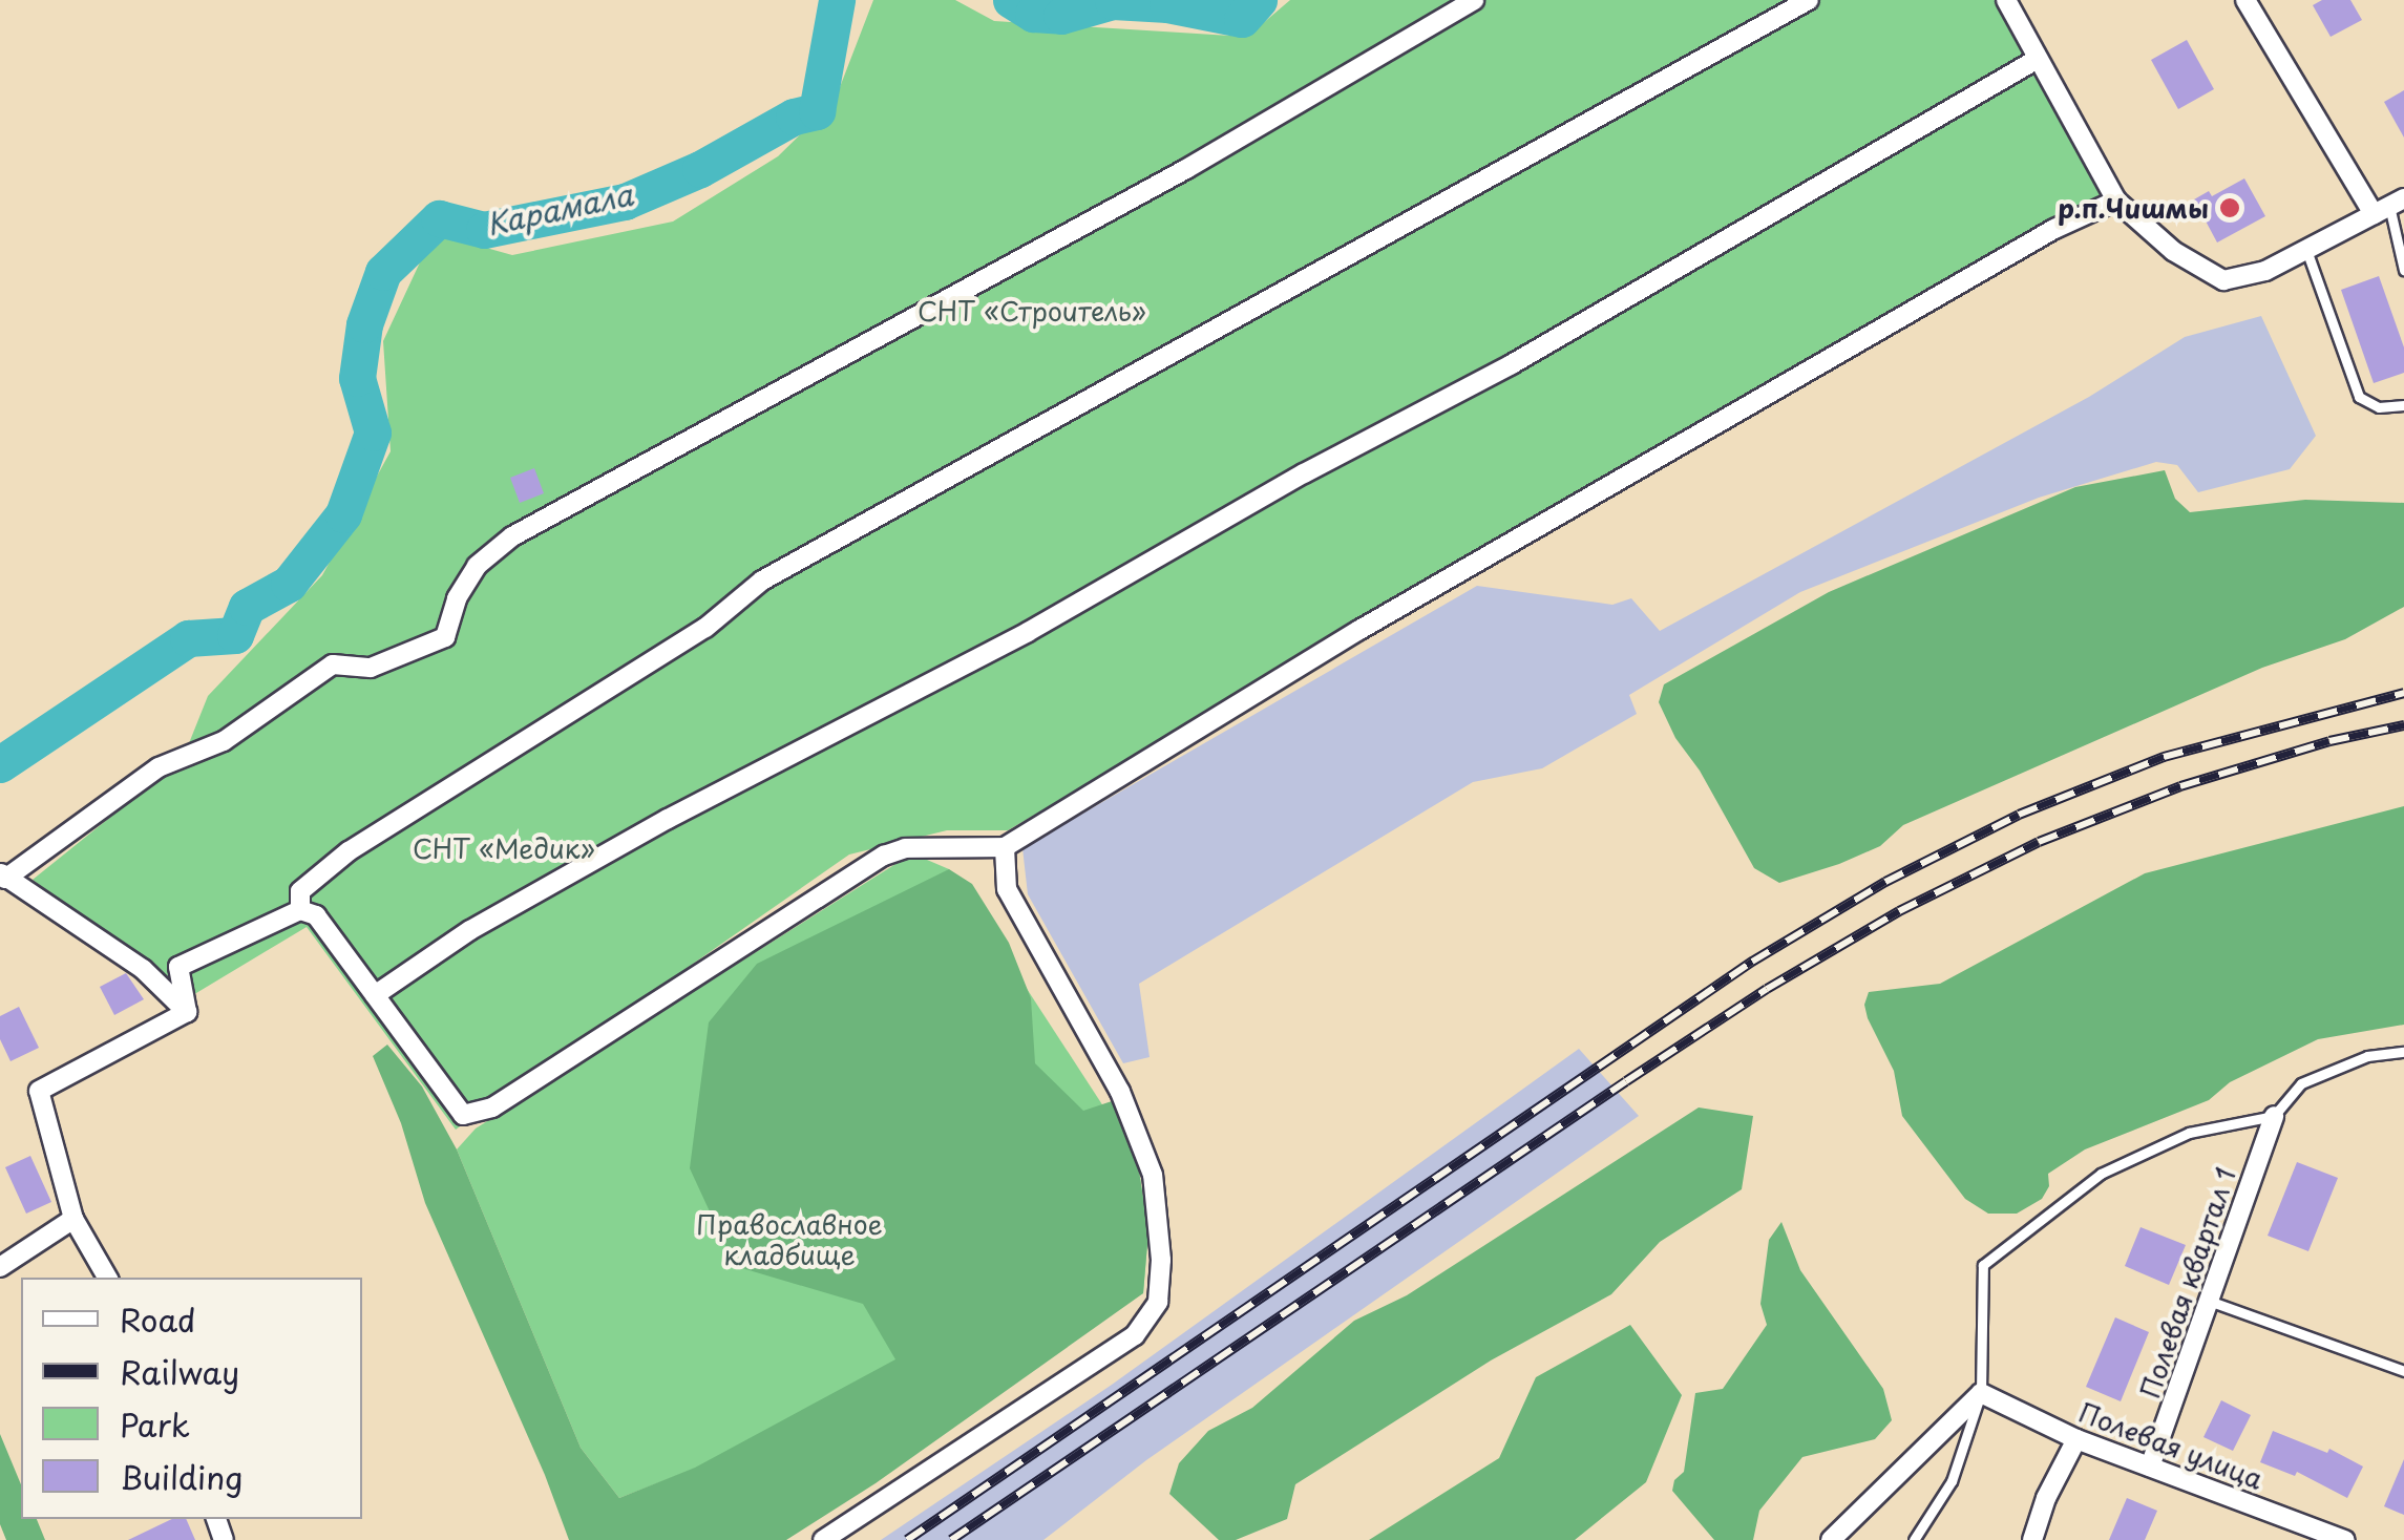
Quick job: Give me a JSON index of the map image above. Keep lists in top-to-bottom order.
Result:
{
  "streets": {
    "street": ["Полевая квартал 1", "Полевая улица"]
  },
  "crossings": [
    ["Полевая квартал 1", "Полевая улица"]
  ],
  "water": ["Карамала"],
  "parks": ["СНТ «Строитель»", "СНТ «Медик»", "Православное кладбище"],
  "places": ["р.п.Чишмы"],
  "legend": [
    "Road",
    "Railway",
    "Park",
    "Building"
  ]
}
